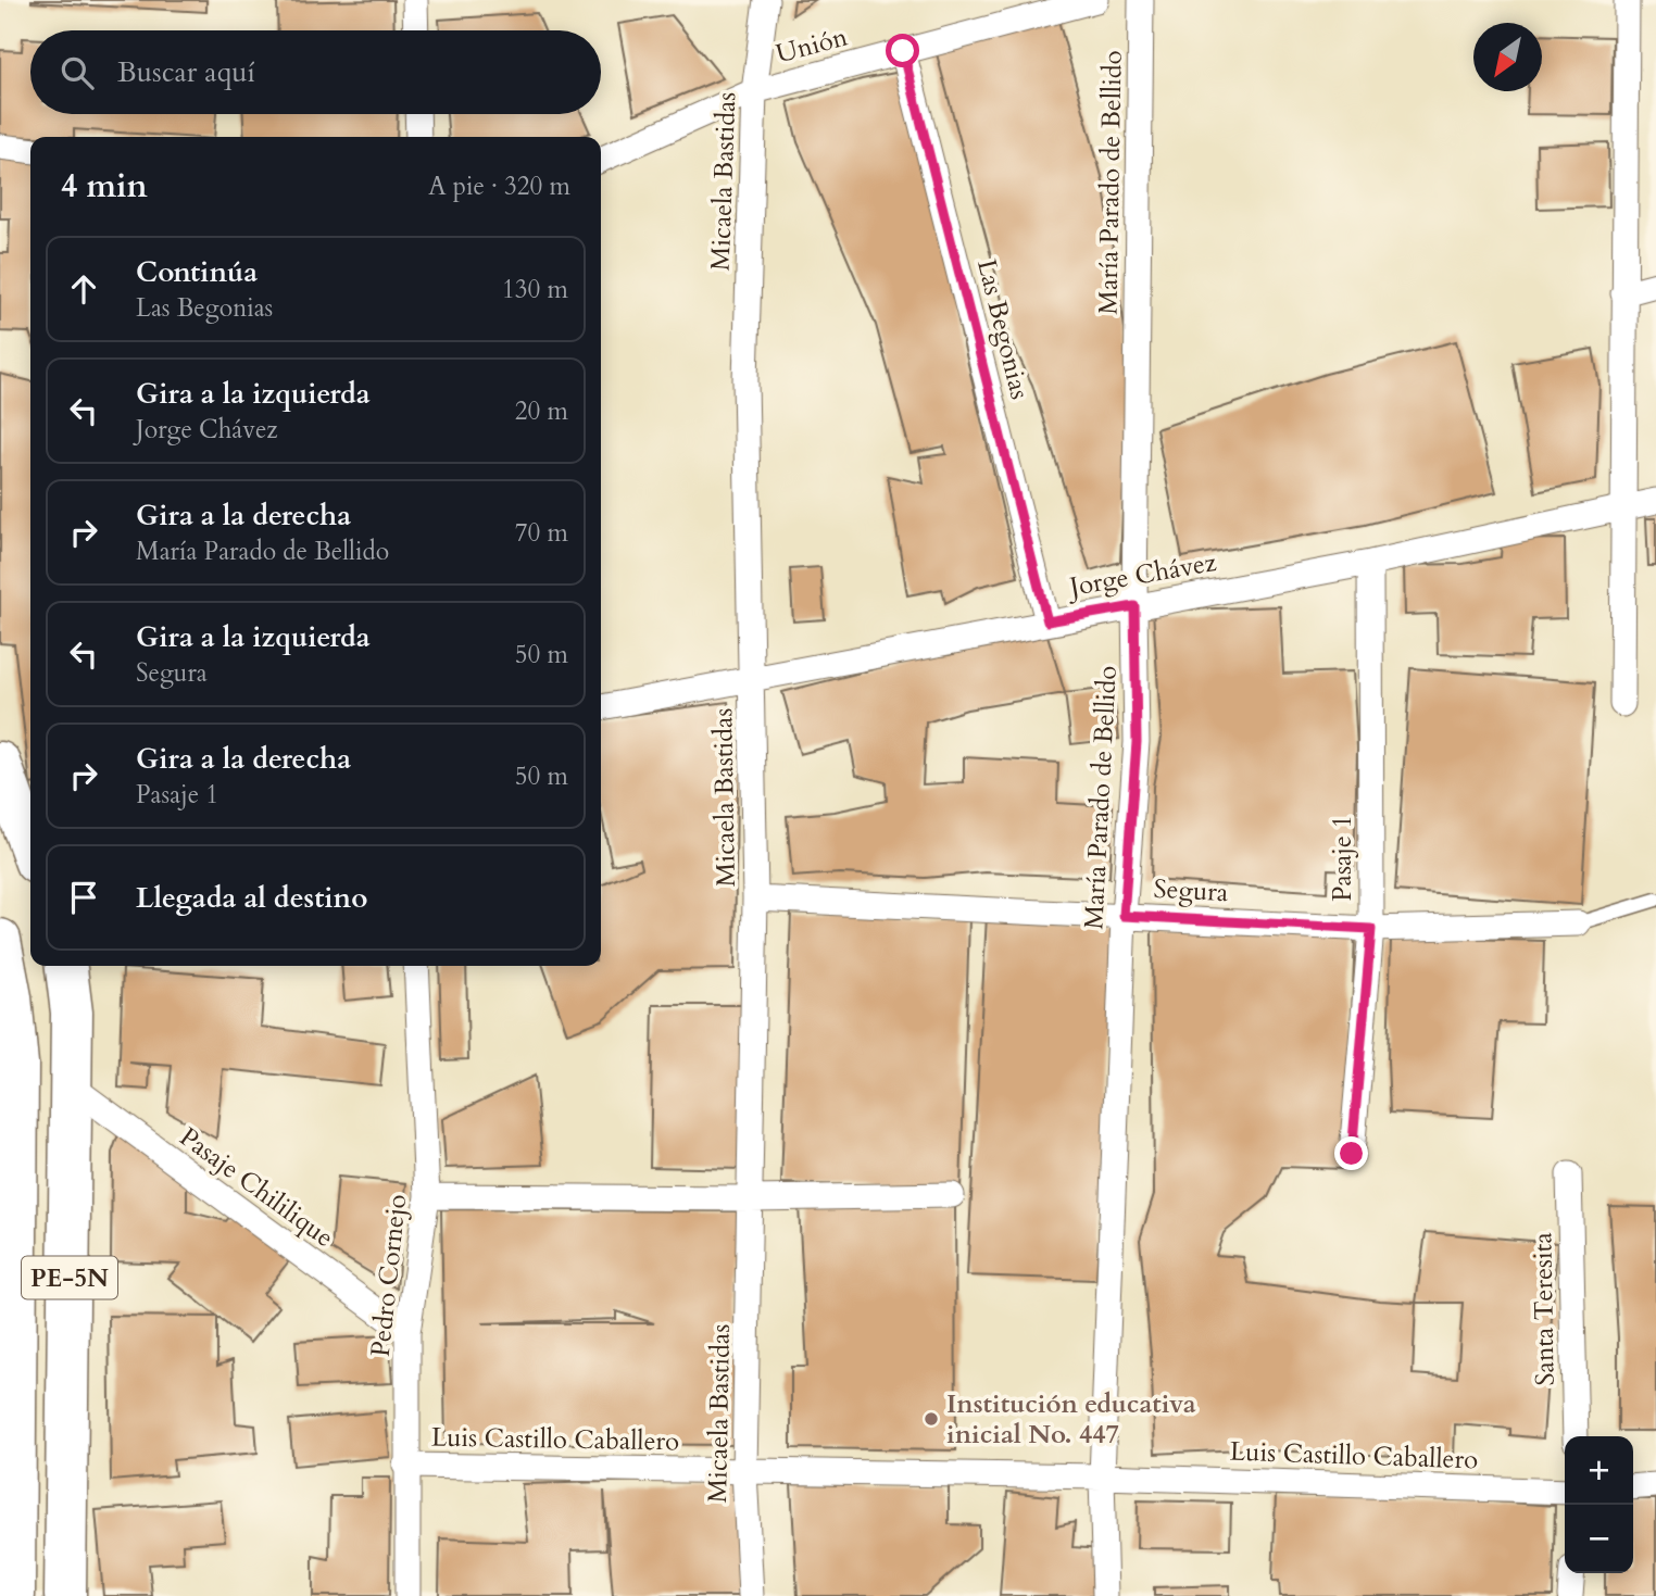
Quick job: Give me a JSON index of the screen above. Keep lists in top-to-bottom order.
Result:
{
  "streets": {
    "highway": ["PE-5N"],
    "street": [
      "Unión",
      "Micaela Bastidas",
      "María Parado de Bellido",
      "Las Begonias",
      "Jorge Chávez",
      "Pasaje 1",
      "Segura",
      "Pasaje Chililique",
      "Pedro Cornejo",
      "Santa Teresita",
      "Luis Castillo Caballero"
    ]
  },
  "crossings": [
    ["Unión", "Micaela Bastidas"],
    ["Unión", "Las Begonias"],
    ["Micaela Bastidas", "Jorge Chávez"],
    ["Micaela Bastidas", "Segura"],
    ["Micaela Bastidas", "Luis Castillo Caballero"],
    ["María Parado de Bellido", "Jorge Chávez"],
    ["María Parado de Bellido", "Segura"],
    ["María Parado de Bellido", "Luis Castillo Caballero"],
    ["Las Begonias", "Jorge Chávez"],
    ["Jorge Chávez", "Pasaje 1"],
    ["Pasaje 1", "Segura"],
    ["Pasaje Chililique", "Pedro Cornejo"],
    ["Pasaje Chililique", "PE-5N"],
    ["Pedro Cornejo", "Luis Castillo Caballero"]
  ],
  "places": ["Institución educativa inicial No. 447"],
  "north": "bottom left",
  "page": {
    "search": "Buscar aquí",
    "heading": ["4 min", "A pie · 320 m"],
    "list": [
      ["Continúa", "Las Begonias", "130 m"],
      ["Gira a la izquierda", "Jorge Chávez", "20 m"],
      ["Gira a la derecha", "María Parado de Bellido", "70 m"],
      ["Gira a la izquierda", "Segura", "50 m"],
      ["Gira a la derecha", "Pasaje 1", "50 m"],
      "Llegada al destino"
    ],
    "map_buttons": ["+", "−"]
  }
}
